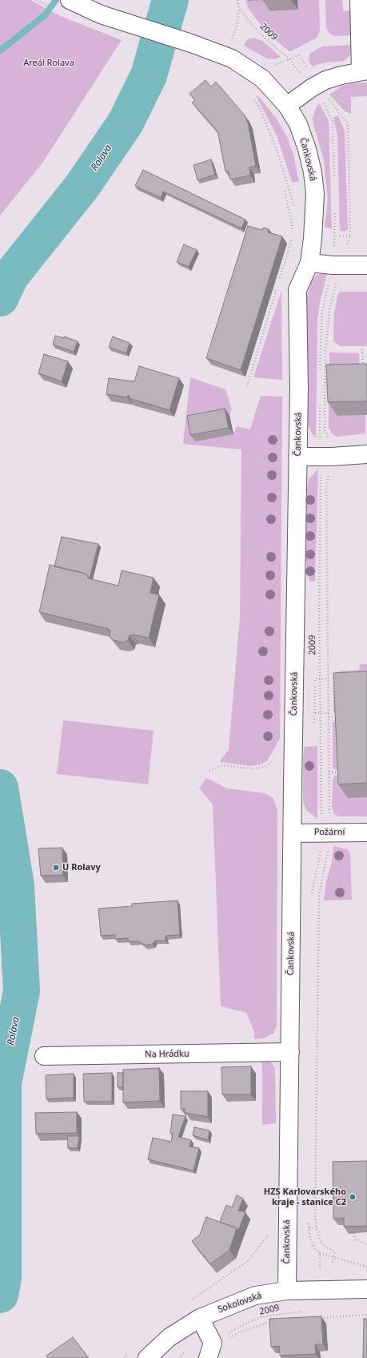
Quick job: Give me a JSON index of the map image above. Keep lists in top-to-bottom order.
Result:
{
  "streets": {
    "street": [
      "Čankovská",
      "Požární",
      "Na Hrádku",
      "Sokolovská"
    ],
    "path": ["2009"]
  },
  "crossings": [
    ["2009", "Požární"],
    ["Čankovská", "Požární"],
    ["Čankovská", "Na Hrádku"],
    ["Čankovská", "Sokolovská"]
  ],
  "water": ["Rolava"],
  "parks": ["Areál Rolava"],
  "places": ["U Rolavy", "HZS Karlovarského kraje - stanice C2"]
}
